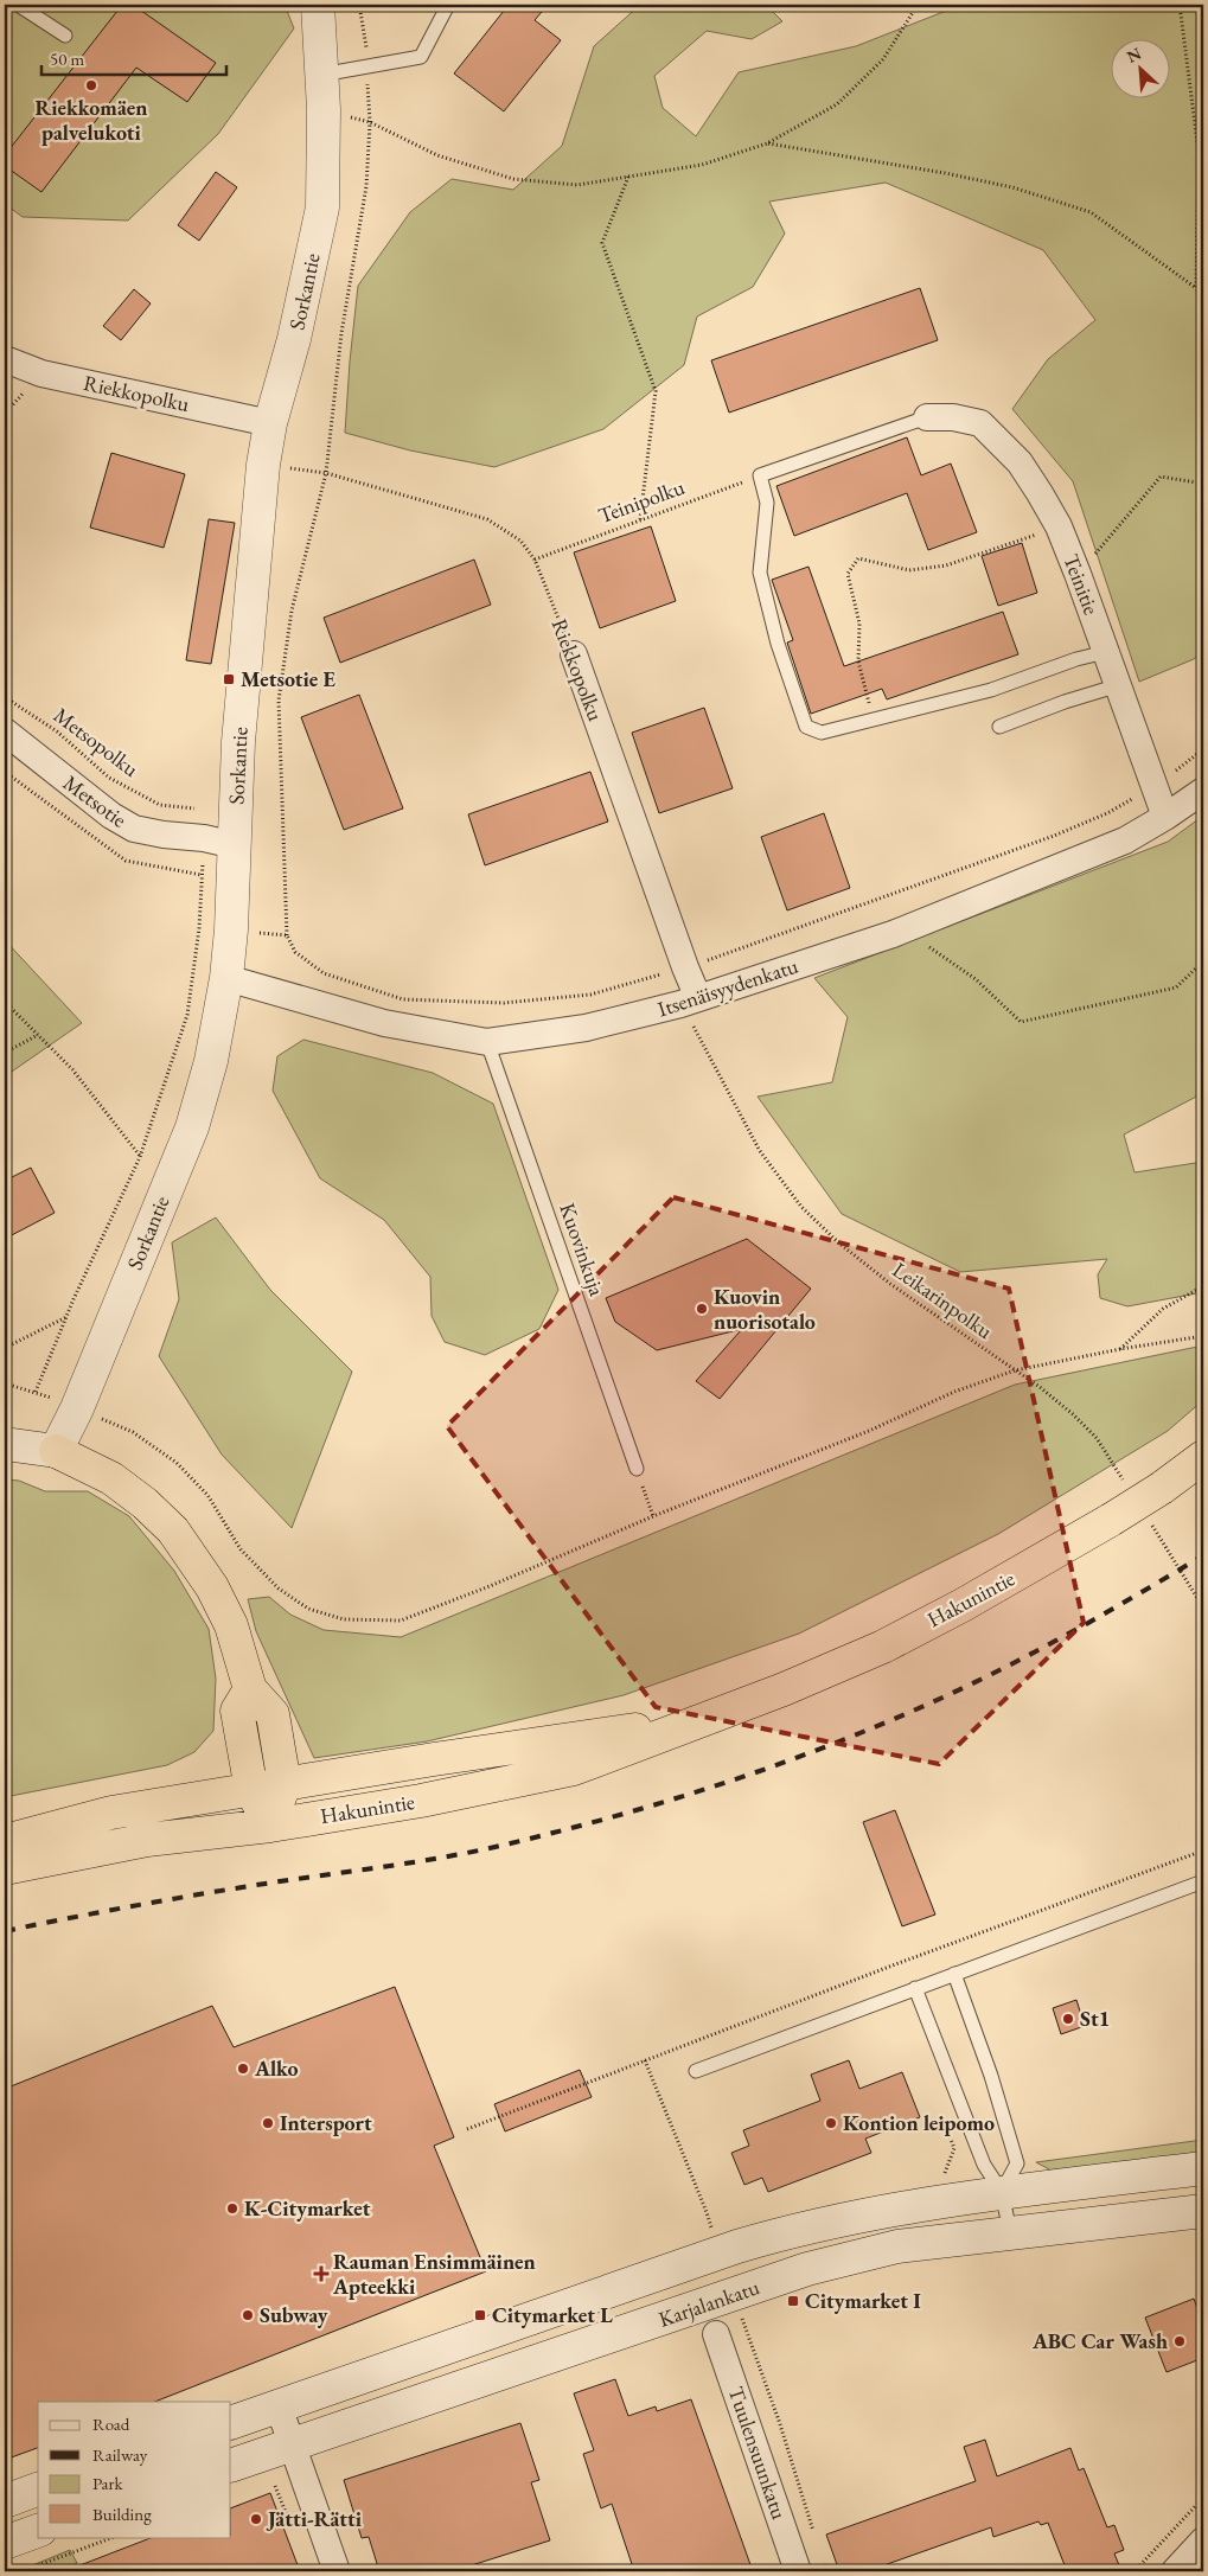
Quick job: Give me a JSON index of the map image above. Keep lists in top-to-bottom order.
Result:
{
  "streets": {
    "highway": ["Hakunintie"],
    "main road": ["Sorkantie", "Karjalankatu"],
    "street": [
      "Riekkopolku",
      "Teinitie",
      "Metsotie",
      "Itsenäisyydenkatu",
      "Tuulensuunkatu"
    ],
    "lane": ["Kuovinkuja"],
    "path": ["Teinipolku", "Metsopolku", "Leikarinpolku"]
  },
  "crossings": [
    ["Sorkantie", "Riekkopolku"],
    ["Sorkantie", "Metsotie"],
    ["Sorkantie", "Itsenäisyydenkatu"],
    ["Riekkopolku", "Teinipolku"],
    ["Riekkopolku", "Itsenäisyydenkatu"],
    ["Riekkopolku", "Leikarinpolku"],
    ["Teinitie", "Itsenäisyydenkatu"],
    ["Itsenäisyydenkatu", "Kuovinkuja"],
    ["Itsenäisyydenkatu", "Leikarinpolku"]
  ],
  "places": {
    "other": [
      "Riekkomäen palvelukoti",
      "Kuovin nuorisotalo",
      "St1",
      "Alko",
      "Intersport",
      "Kontion leipomo",
      "K-Citymarket",
      "Subway",
      "ABC Car Wash",
      "Jätti-Rätti"
    ],
    "transit": ["Metsotie E", "Citymarket I", "Citymarket L"],
    "health": ["Rauman Ensimmäinen Apteekki"]
  },
  "legend": [
    "Road",
    "Railway",
    "Park",
    "Building"
  ],
  "scale_bar": "50 m",
  "north": "top left"
}
